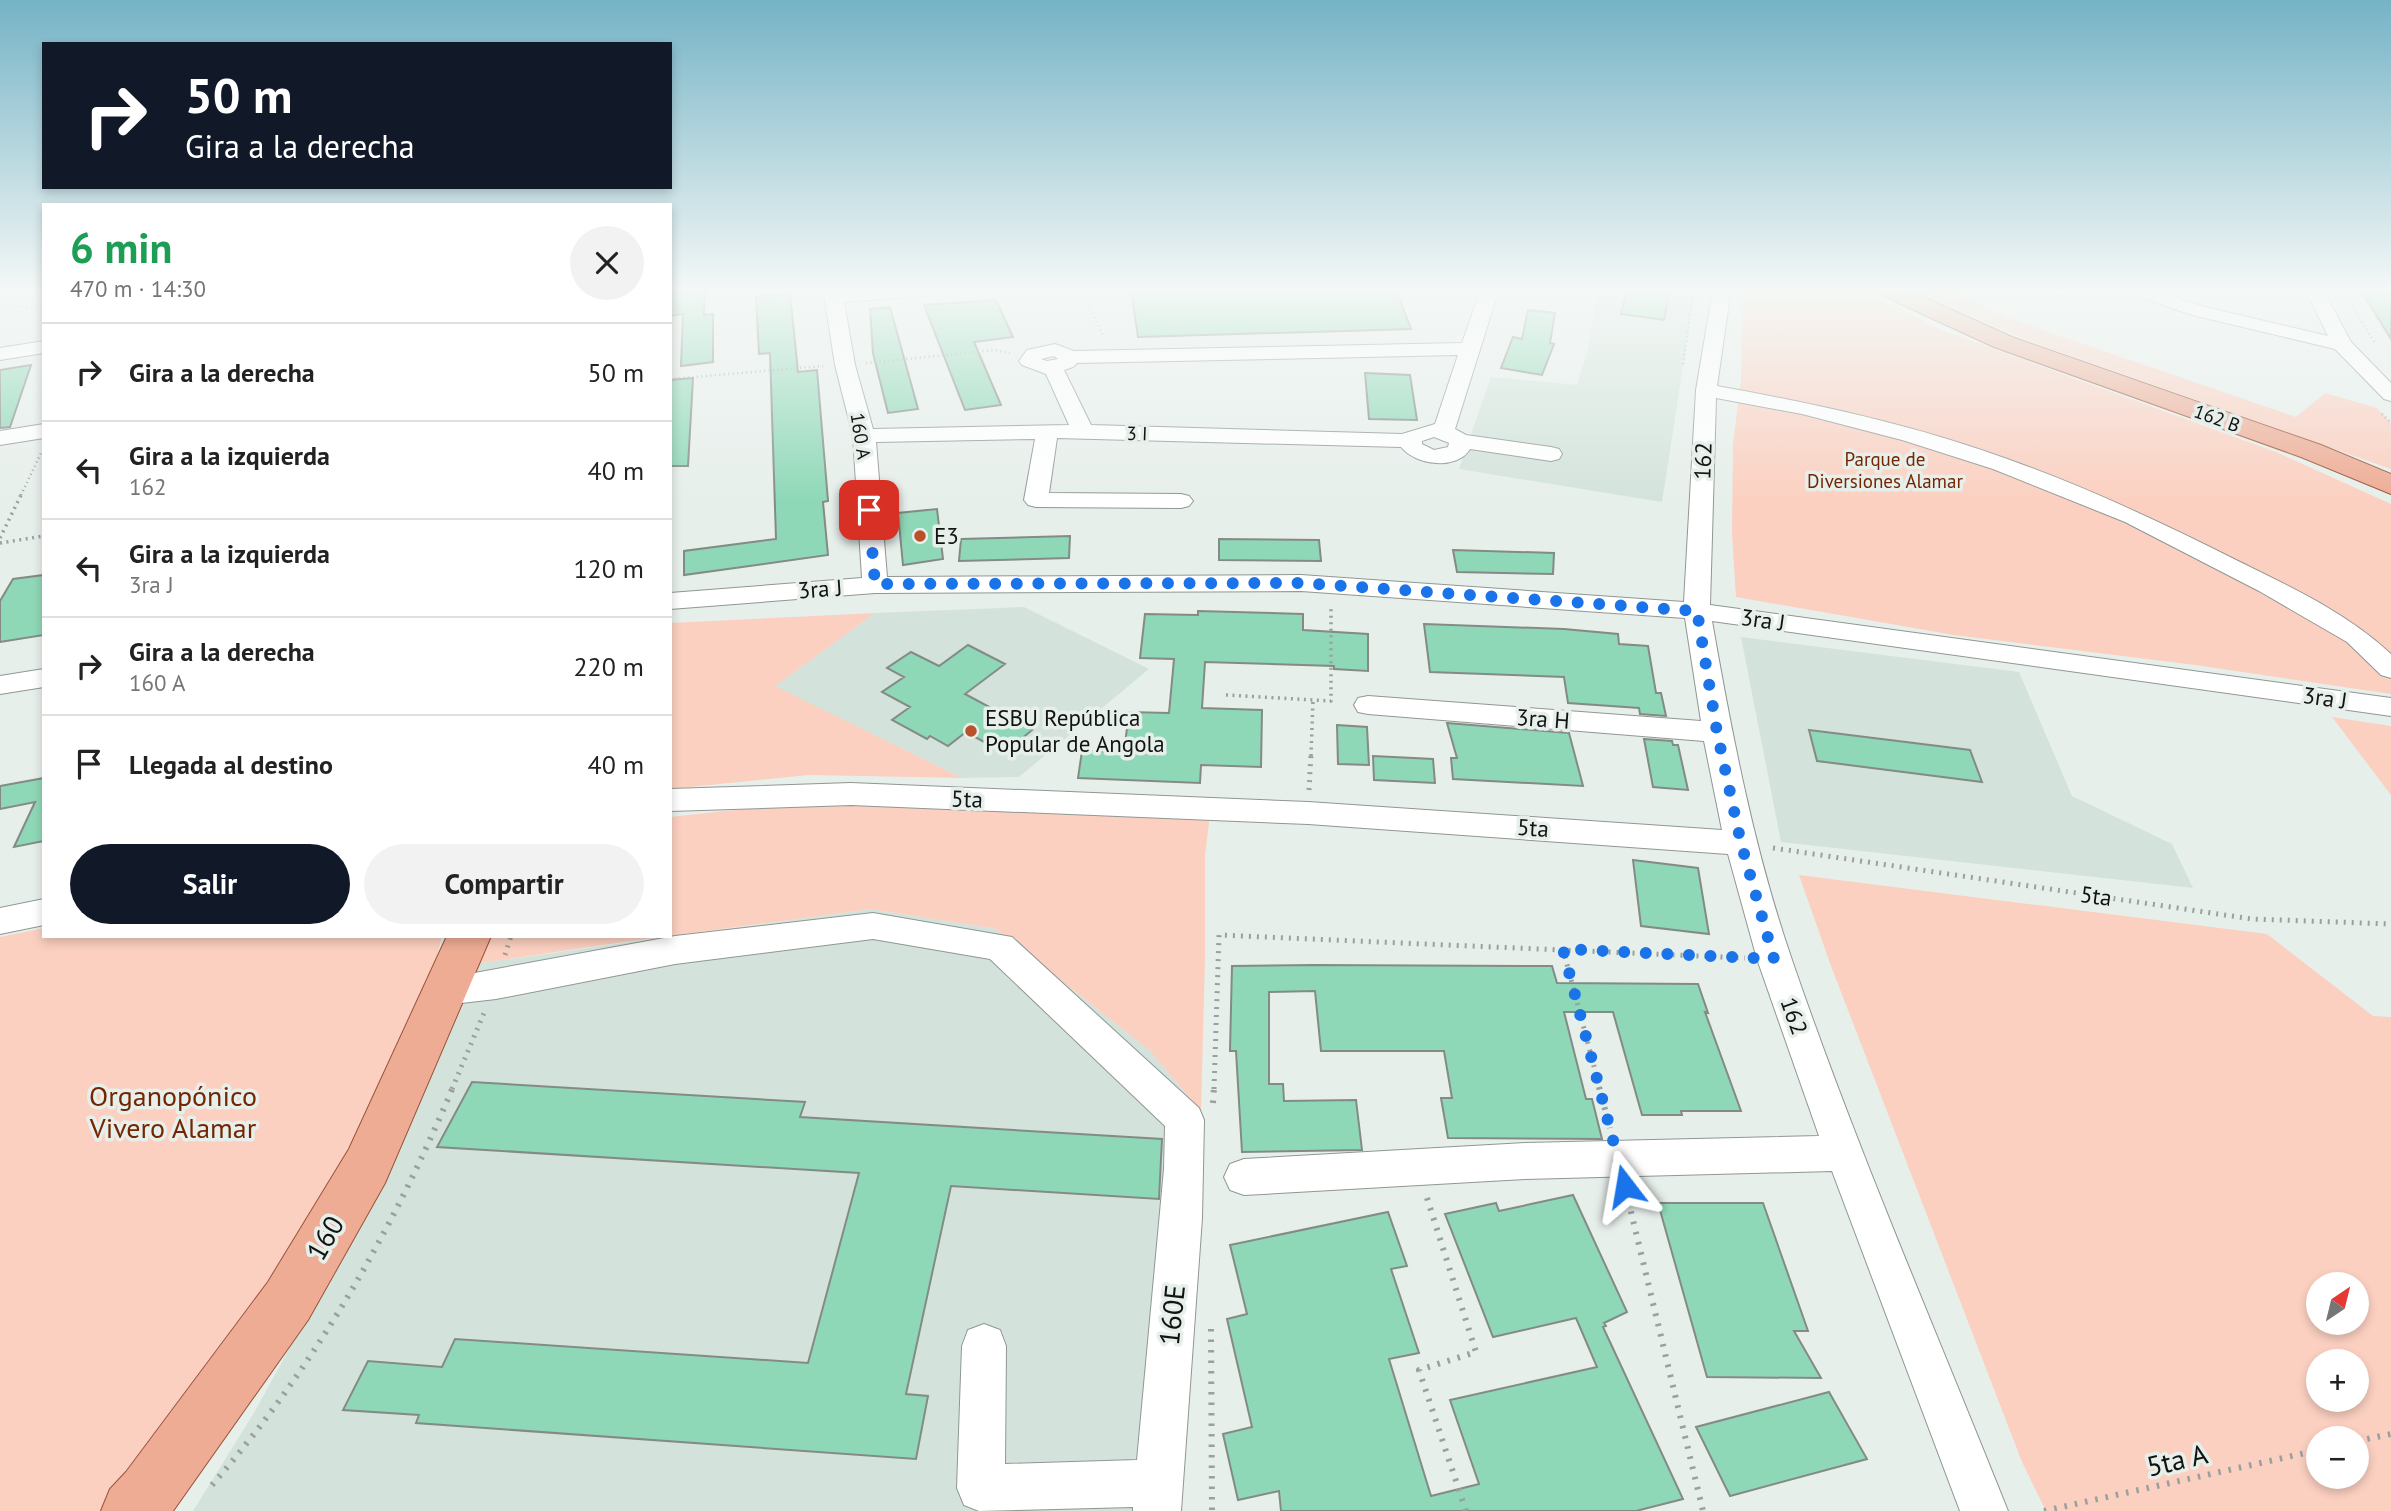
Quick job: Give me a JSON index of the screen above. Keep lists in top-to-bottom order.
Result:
{
  "streets": {
    "main road": ["162 B", "160"],
    "street": [
      "3 I",
      "160 A",
      "162",
      "3ra J",
      "3ra H",
      "5ta",
      "160E"
    ],
    "path": ["5ta A"]
  },
  "crossings": [
    ["3 I", "160 A"],
    ["160 A", "3ra J"],
    ["162", "3ra J"],
    ["162", "3ra H"],
    ["162", "5ta"]
  ],
  "parks": ["Parque de Diversiones Alamar", "Organopónico Vivero Alamar"],
  "places": ["E3", "ESBU República Popular de Angola"],
  "north": "top right",
  "page": {
    "turn": ["50 m", "Gira a la derecha"],
    "heading": ["6 min", "470 m · 14:30"],
    "list": [
      {
        "name": "Gira a la derecha",
        "value": "50 m"
      },
      {
        "name": "Gira a la izquierda",
        "note": "162",
        "value": "40 m"
      },
      {
        "name": "Gira a la izquierda",
        "note": "3ra J",
        "value": "120 m"
      },
      {
        "name": "Gira a la derecha",
        "note": "160 A",
        "value": "220 m"
      },
      {
        "name": "Llegada al destino",
        "value": "40 m"
      }
    ],
    "buttons": ["Salir", "Compartir"],
    "map_buttons": ["+", "−"]
  }
}
